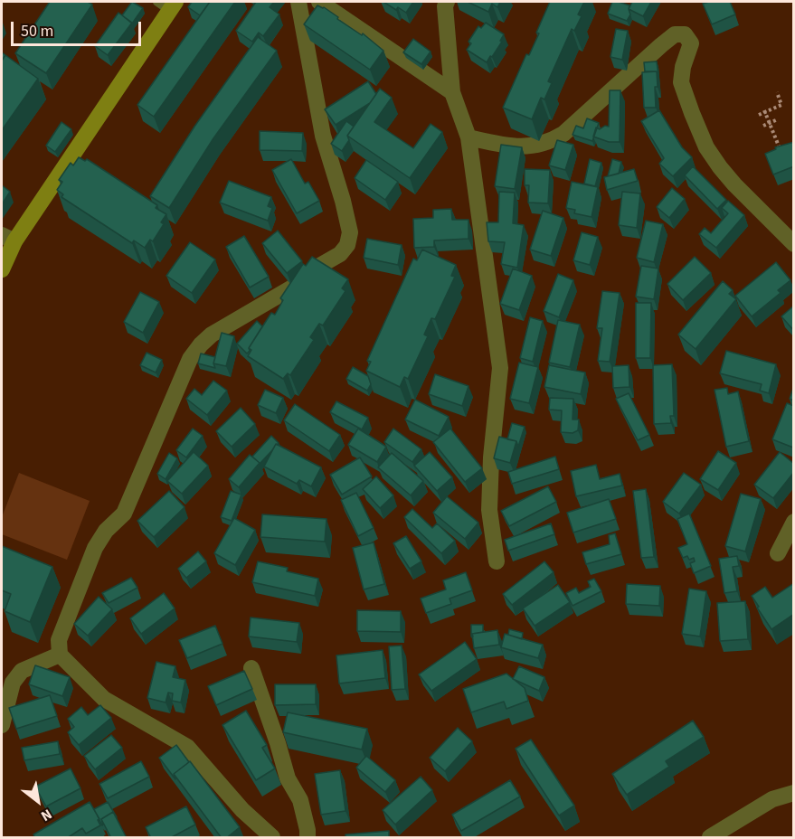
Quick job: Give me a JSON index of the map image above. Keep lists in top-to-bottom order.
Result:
{
  "scale_bar": "50 m",
  "north": "bottom right"
}
